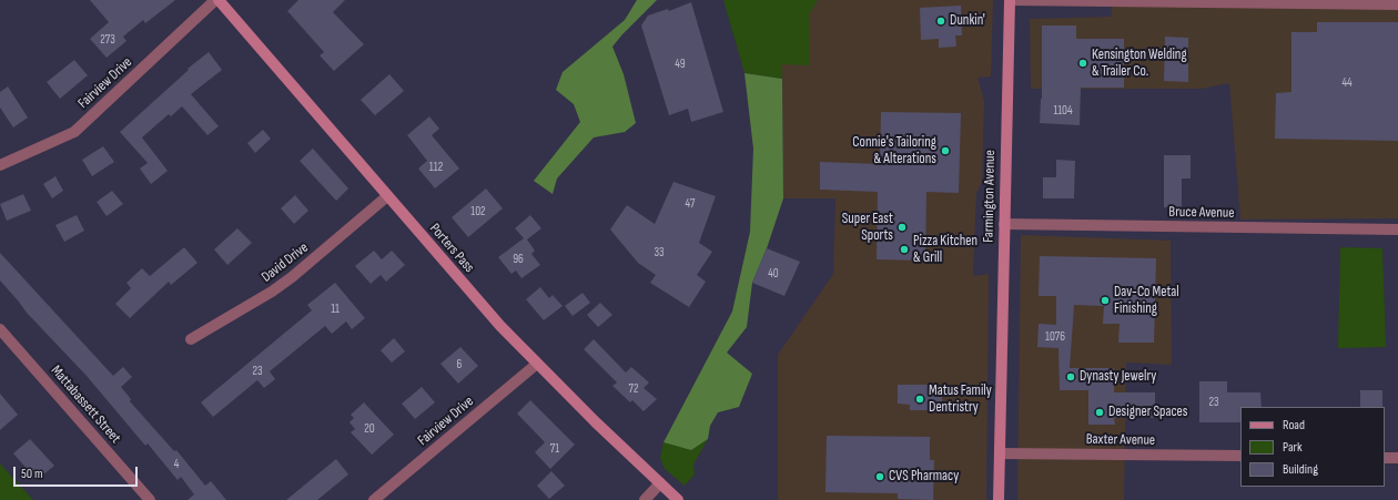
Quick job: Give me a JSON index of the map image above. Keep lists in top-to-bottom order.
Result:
{
  "streets": {
    "street": [
      "Fairview Drive",
      "Farmington Avenue",
      "Bruce Avenue",
      "Porters Pass",
      "David Drive",
      "Mattabassett Street",
      "Baxter Avenue"
    ]
  },
  "crossings": [
    ["Fairview Drive", "Porters Pass"],
    ["Farmington Avenue", "Bruce Avenue"],
    ["Farmington Avenue", "Baxter Avenue"],
    ["Porters Pass", "David Drive"]
  ],
  "places": [
    "Dunkin'",
    "Kensington Welding & Trailer Co.",
    "Connie's Tailoring & Alterations",
    "Super East Sports",
    "Pizza Kitchen & Grill",
    "Dav-Co Metal Finishing",
    "Dynasty Jewelry",
    "Matus Family Dentristry",
    "Designer Spaces",
    "CVS Pharmacy"
  ],
  "house_numbers": [
    "273",
    "49",
    "44",
    "1104",
    "112",
    "47",
    "102",
    "33",
    "96",
    "40",
    "11",
    "1076",
    "6",
    "23",
    "72",
    "23",
    "20",
    "71",
    "4"
  ],
  "legend": ["Road", "Park", "Building"],
  "scale_bar": "50 m"
}
